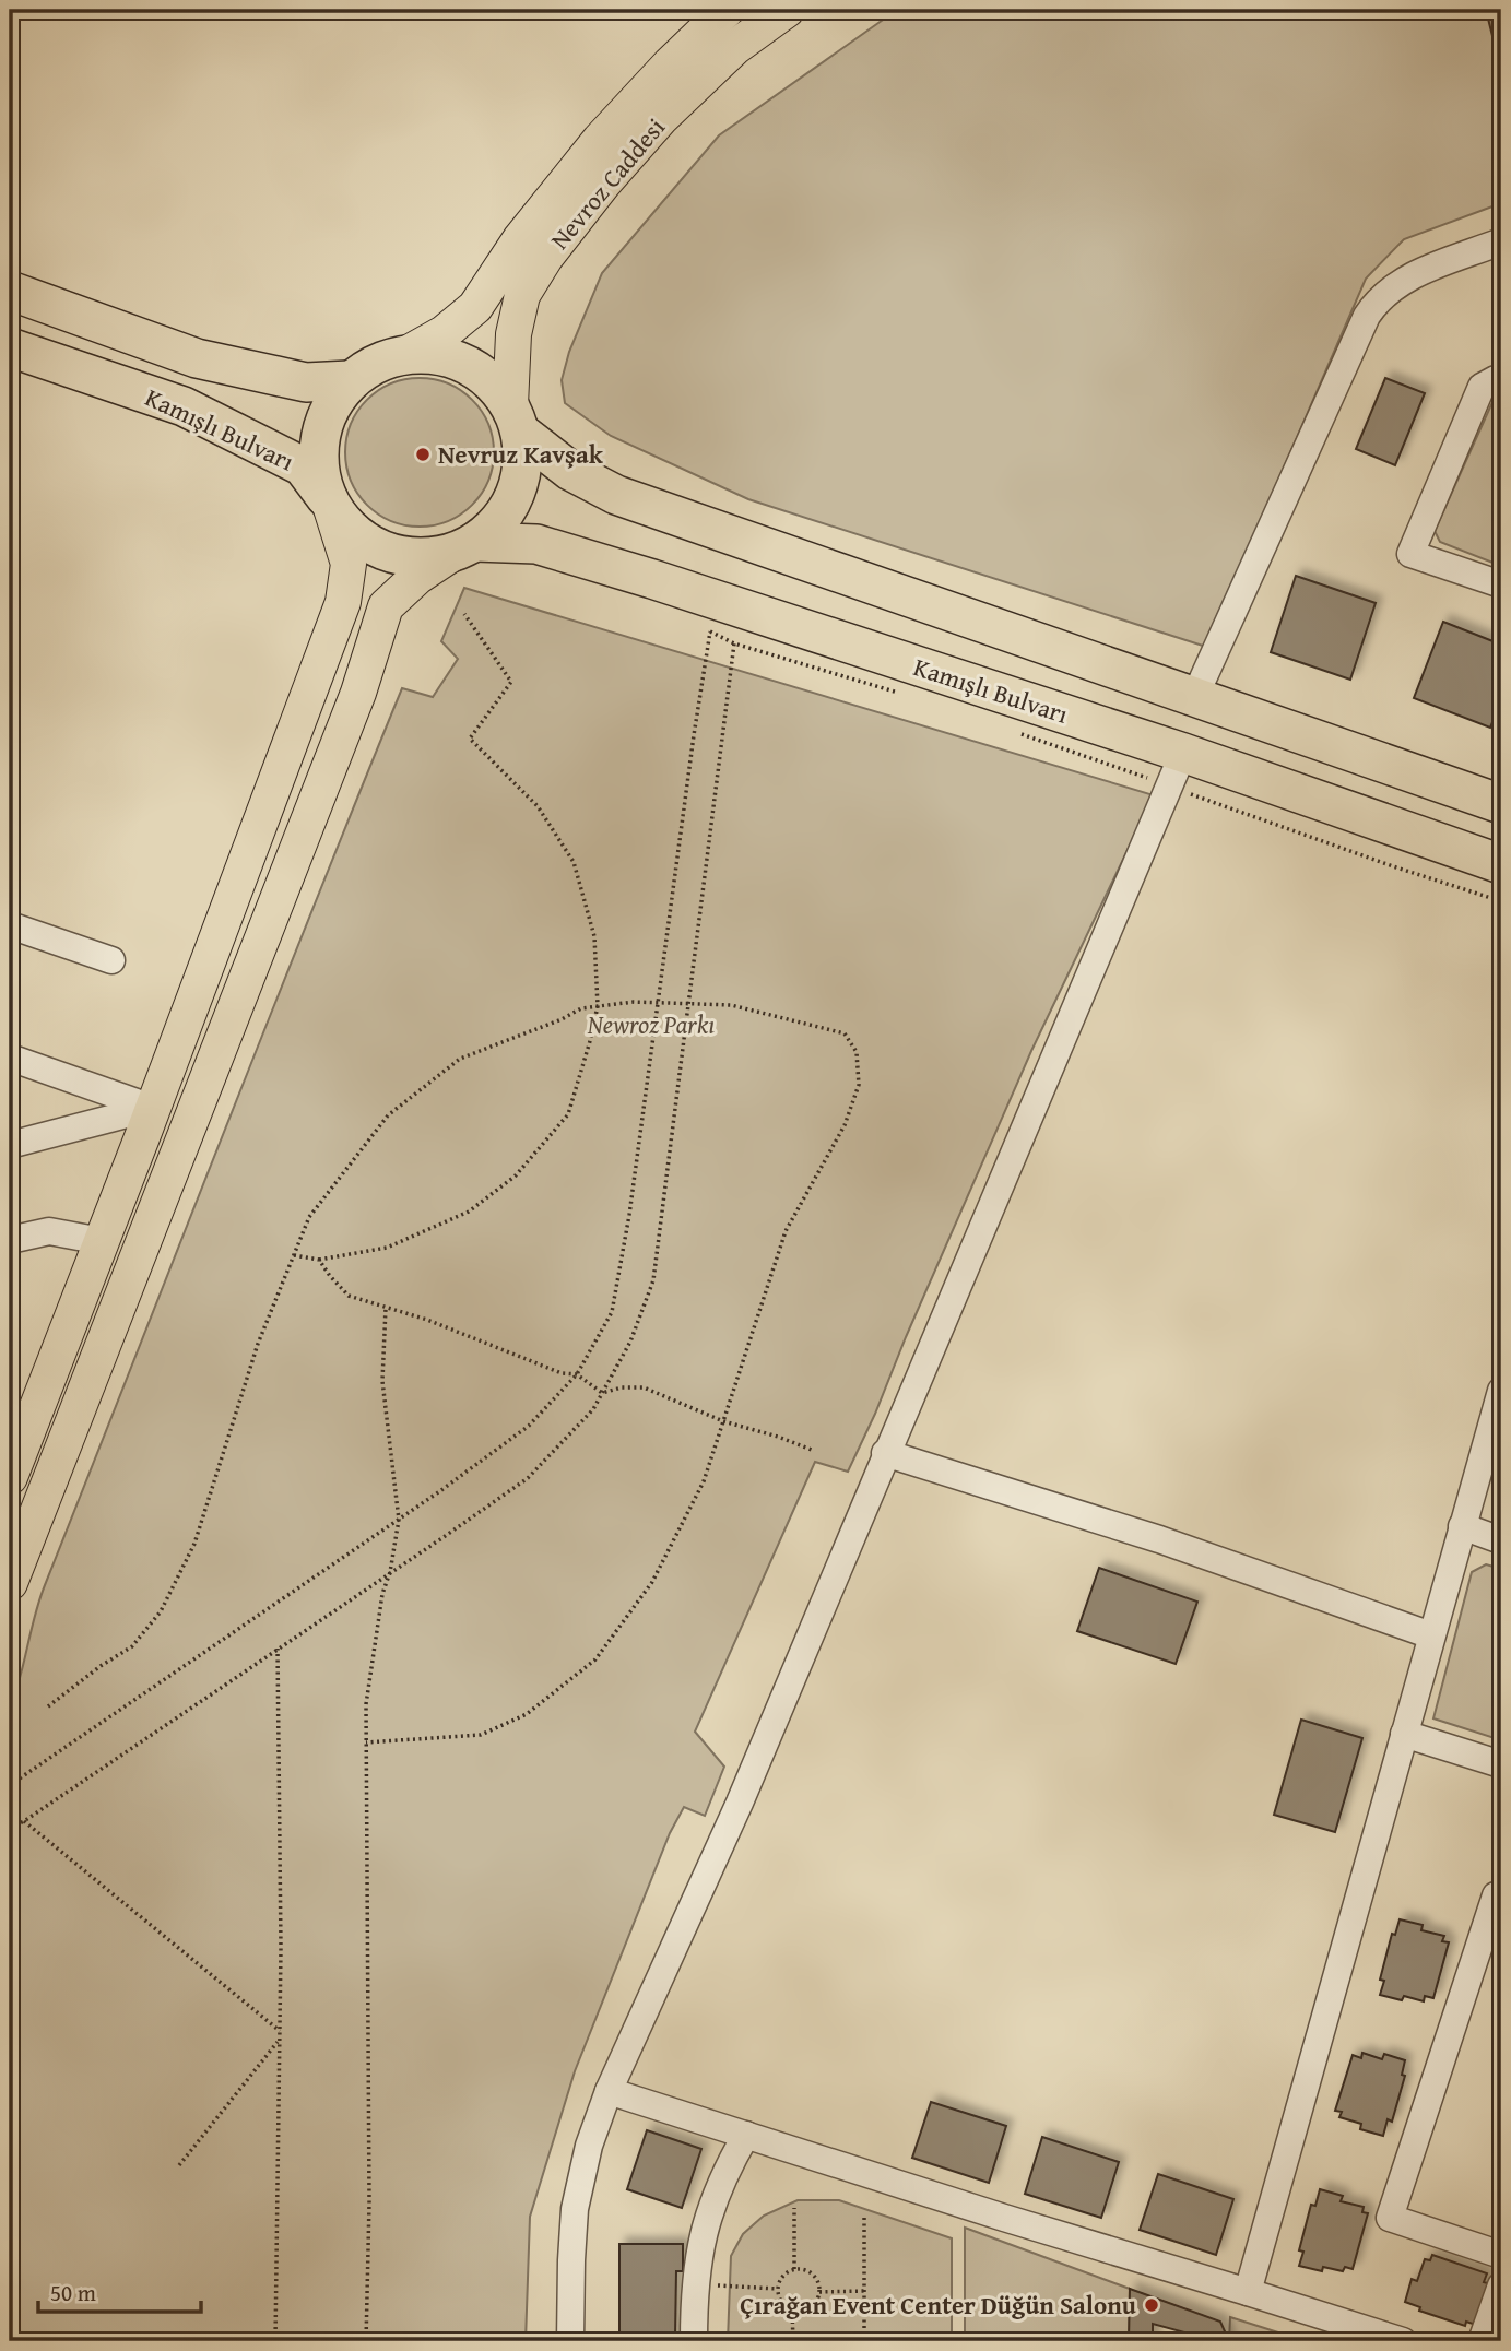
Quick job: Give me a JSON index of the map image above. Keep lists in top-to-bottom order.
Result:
{
  "streets": {
    "highway": ["Kamışlı Bulvarı"],
    "main road": ["Nevroz Caddesi"]
  },
  "crossings": [
    ["Nevroz Caddesi", "Kamışlı Bulvarı"]
  ],
  "parks": ["Newroz Parkı"],
  "places": ["Nevruz Kavşak", "Çırağan Event Center Düğün Salonu"],
  "scale_bar": "50 m"
}
